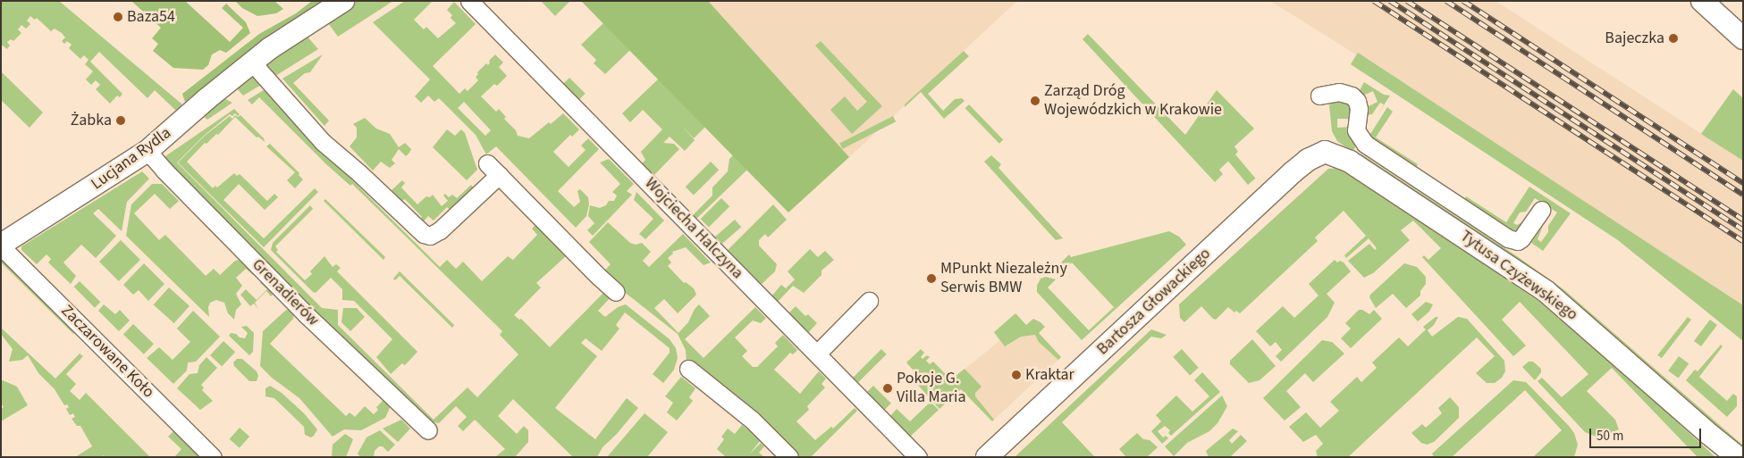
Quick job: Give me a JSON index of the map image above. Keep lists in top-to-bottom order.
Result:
{
  "streets": {
    "street": [
      "Lucjana Rydla",
      "Wojciecha Halczyna",
      "Tytusa Czyżewskiego",
      "Grenadierów",
      "Bartosza Głowackiego",
      "Zaczarowane Koło"
    ]
  },
  "crossings": [
    ["Lucjana Rydla", "Grenadierów"],
    ["Lucjana Rydla", "Zaczarowane Koło"],
    ["Tytusa Czyżewskiego", "Bartosza Głowackiego"]
  ],
  "places": [
    "Baza54",
    "Bajeczka",
    "Zarząd Dróg Wojewódzkich w Krakowie",
    "Żabka",
    "MPunkt Niezależny Serwis BMW",
    "Kraktar",
    "Pokoje G. Villa Maria"
  ],
  "scale_bar": "50 m"
}
